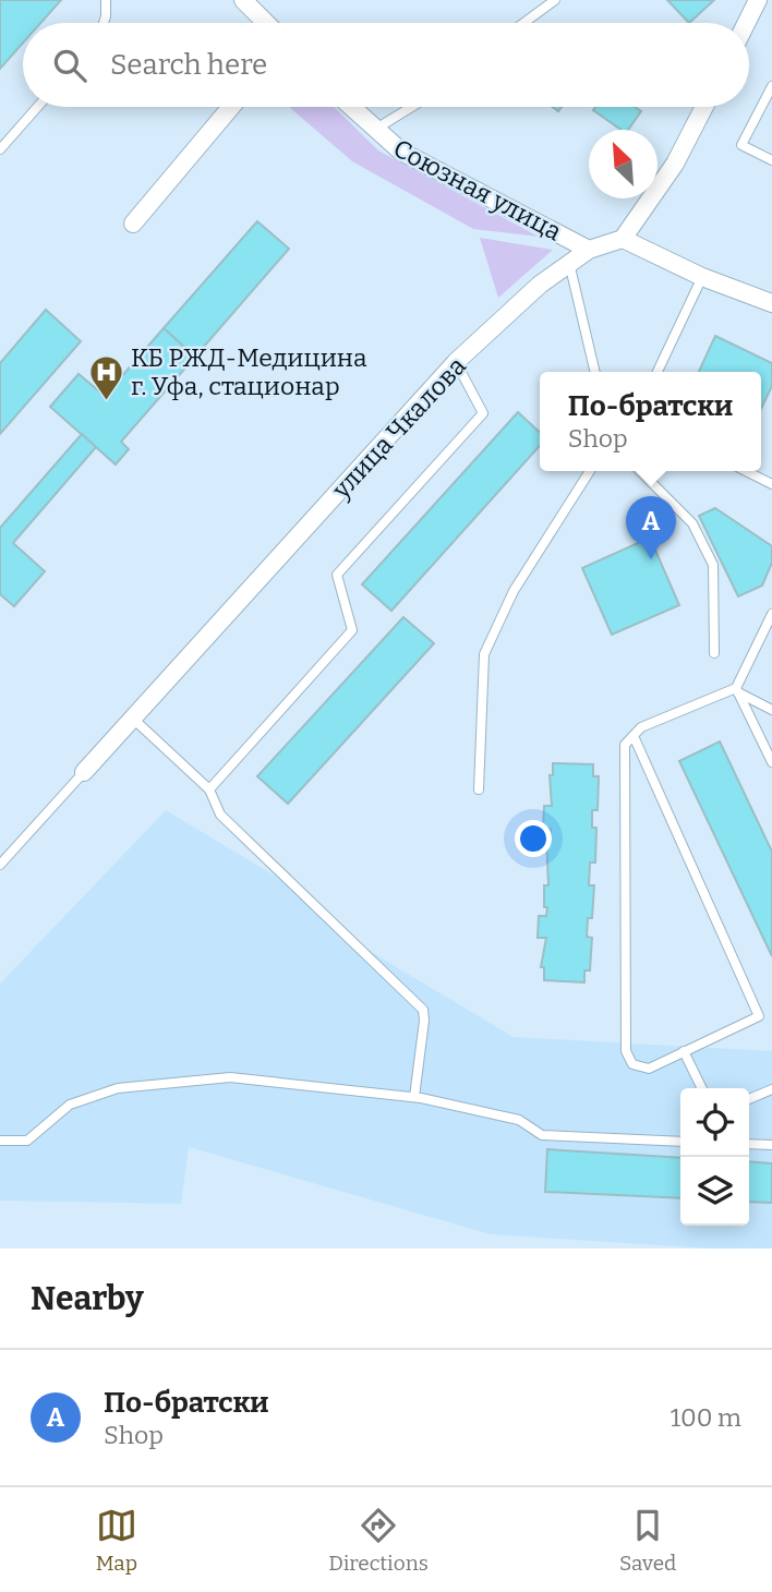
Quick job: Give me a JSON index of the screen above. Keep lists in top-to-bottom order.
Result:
{
  "streets": {
    "street": ["Союзная улица", "улица Чкалова"]
  },
  "crossings": [
    ["Союзная улица", "улица Чкалова"]
  ],
  "places": {
    "hospital": ["КБ РЖД-Медицина г. Уфа, стационар"]
  },
  "north": "top left",
  "page": {
    "search": "Search here",
    "popup": ["По-братски", "Shop"],
    "pins": "A",
    "heading": "Nearby",
    "list": [
      {
        "mark": "A",
        "name": "По-братски",
        "note": "Shop",
        "value": "100 m"
      }
    ],
    "nav": ["Map", "Directions", "Saved"]
  }
}
